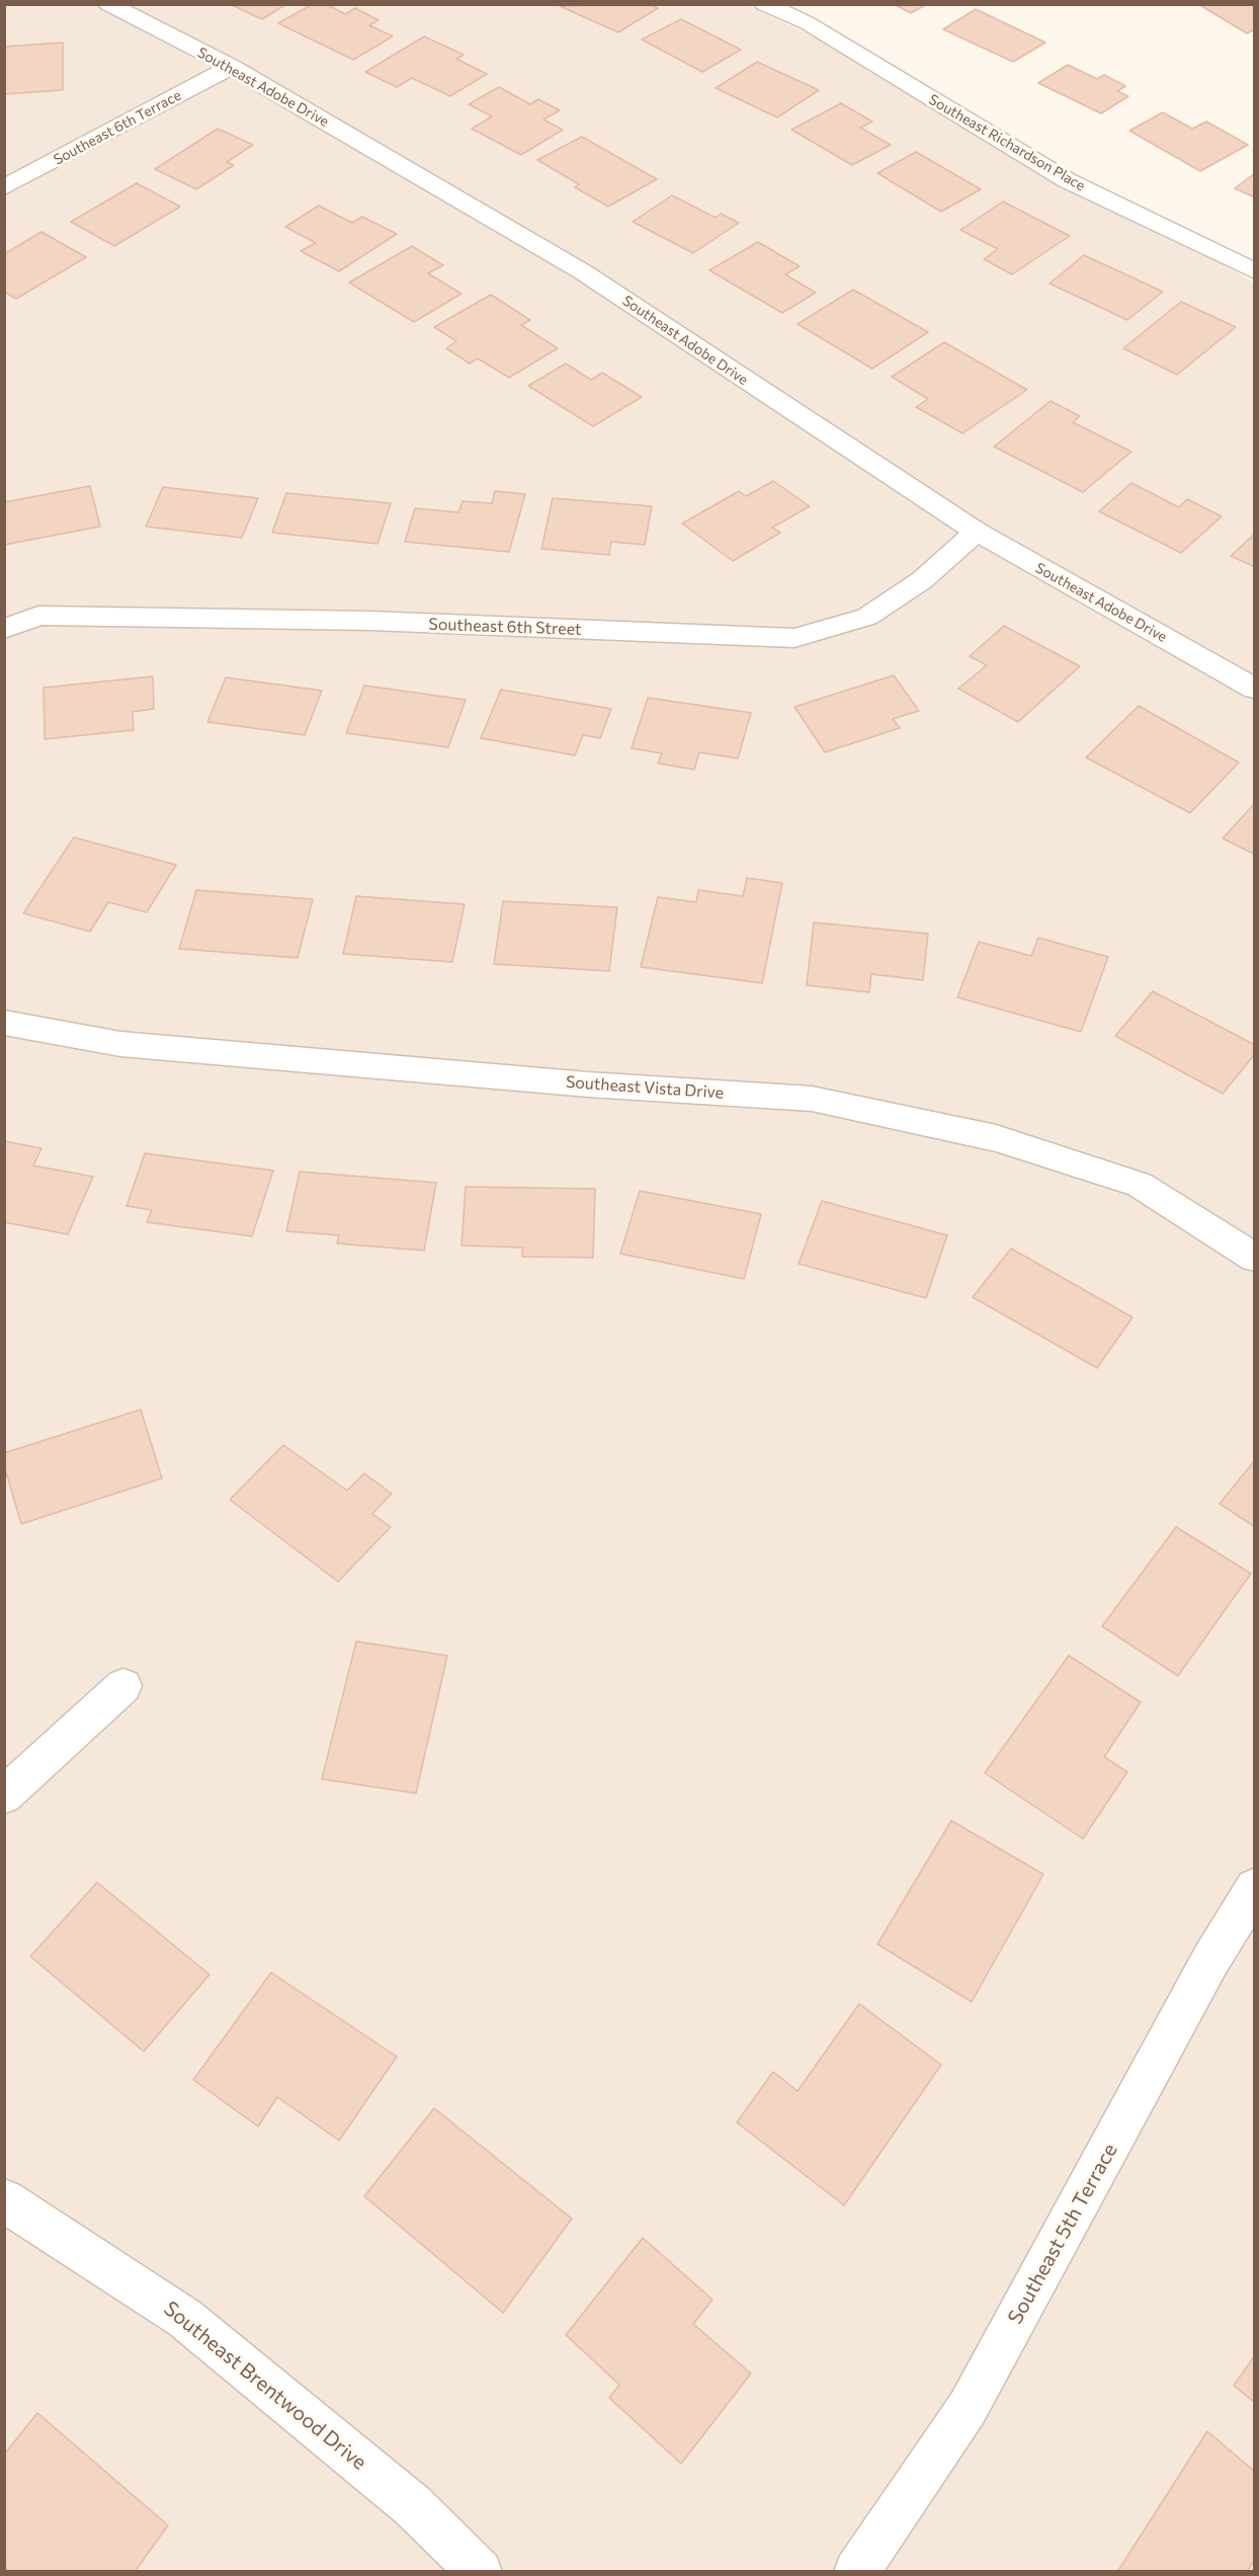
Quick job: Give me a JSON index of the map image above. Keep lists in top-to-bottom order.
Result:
{
  "streets": {
    "street": [
      "Southeast Adobe Drive",
      "Southeast 6th Terrace",
      "Southeast Richardson Place",
      "Southeast 6th Street",
      "Southeast Vista Drive",
      "Southeast 5th Terrace",
      "Southeast Brentwood Drive"
    ]
  },
  "crossings": [
    ["Southeast Adobe Drive", "Southeast 6th Terrace"],
    ["Southeast Adobe Drive", "Southeast 6th Street"]
  ]
}
